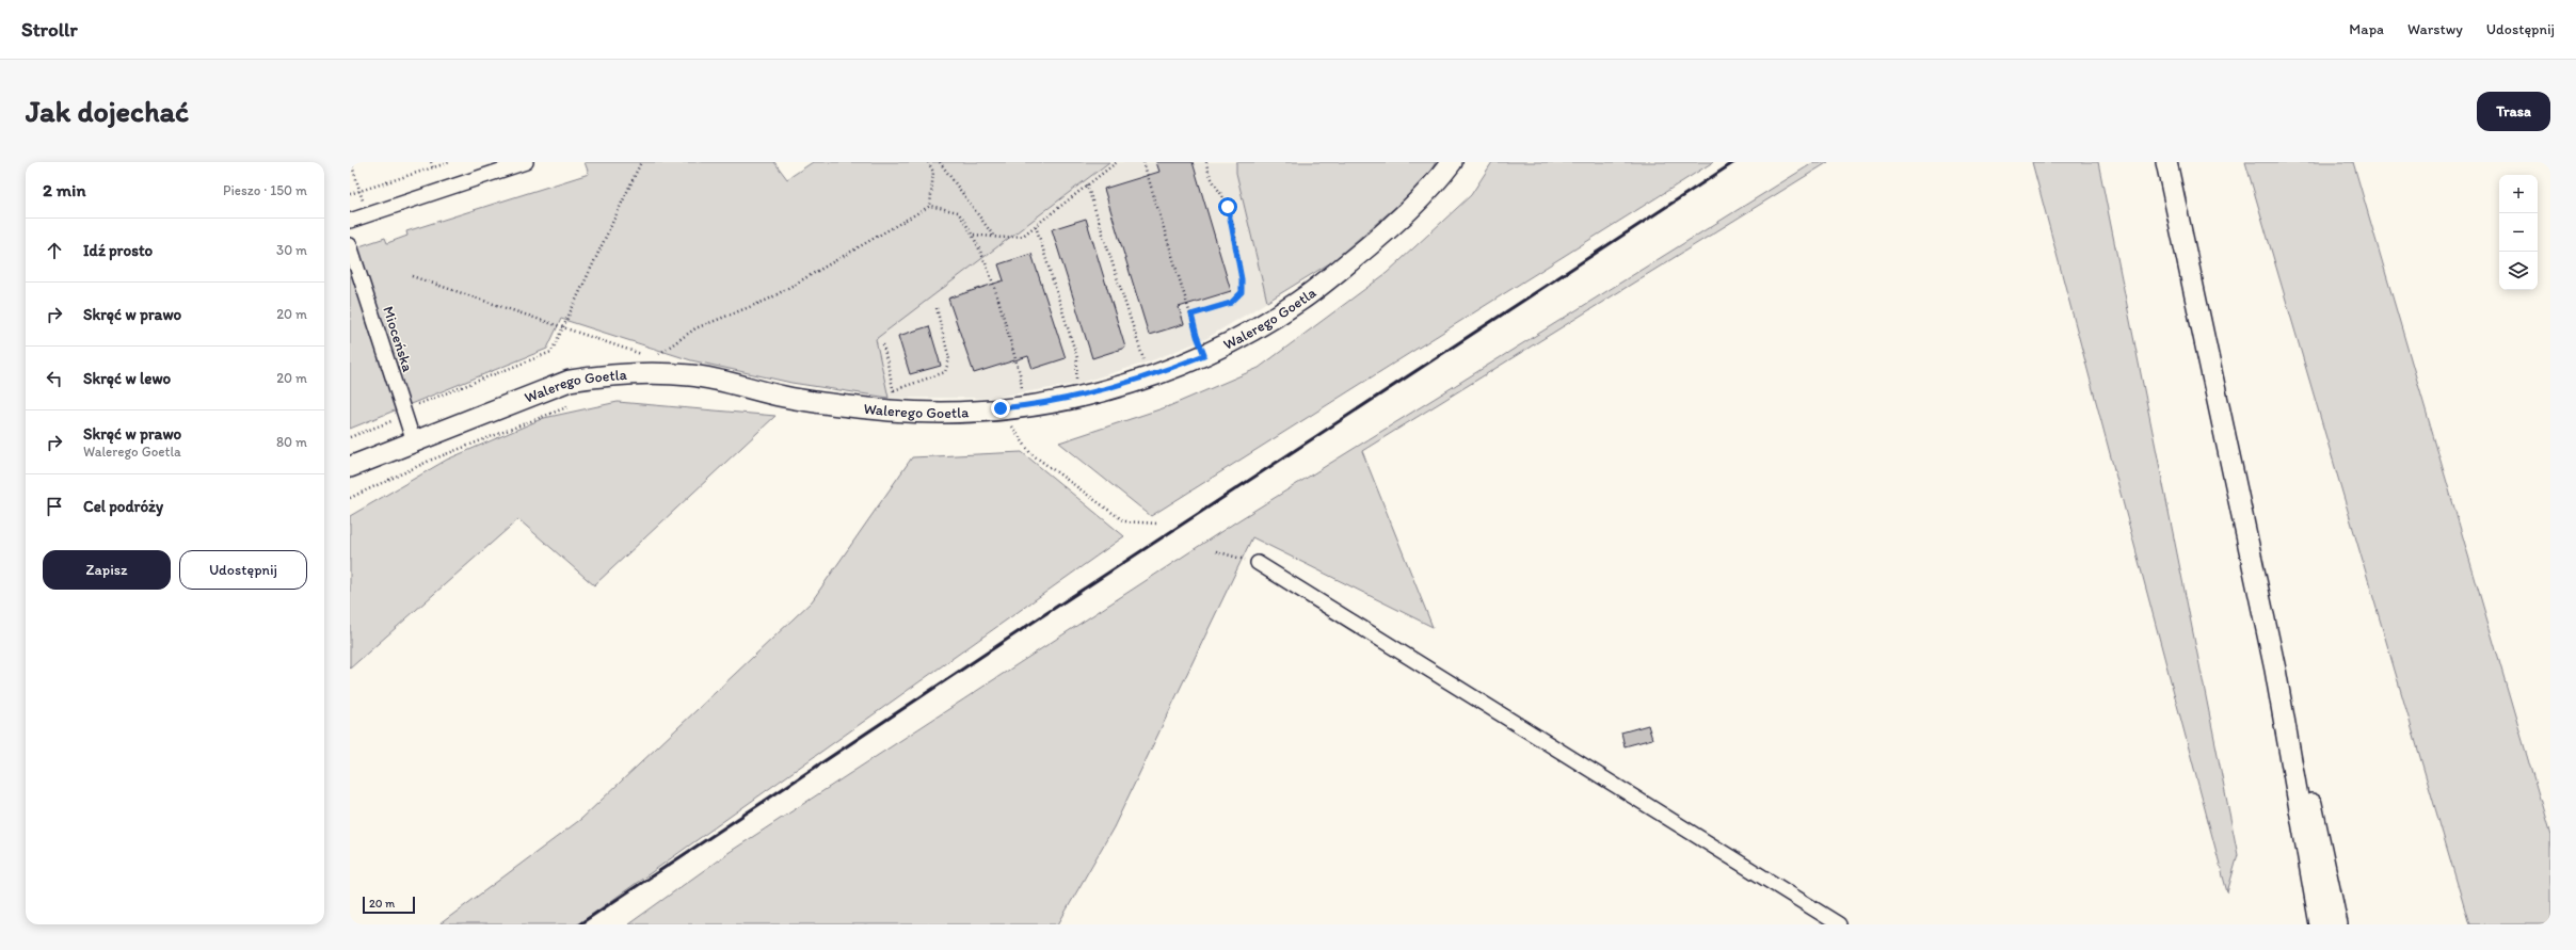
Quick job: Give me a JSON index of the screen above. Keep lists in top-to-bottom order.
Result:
{
  "streets": {
    "street": ["Walerego Goetla", "Mioceńska"]
  },
  "crossings": [
    ["Walerego Goetla", "Mioceńska"]
  ],
  "scale_bar": "20 m",
  "page": {
    "header": "Strollr",
    "nav": ["Mapa", "Warstwy", "Udostępnij"],
    "buttons": [
      "Trasa",
      ["Zapisz", "Udostępnij"]
    ],
    "title": "Jak dojechać",
    "heading": ["2 min", "Pieszo · 150 m"],
    "map_buttons": ["+", "−"],
    "list": [
      ["Idź prosto", "30 m"],
      ["Skręć w prawo", "20 m"],
      ["Skręć w lewo", "20 m"],
      ["Skręć w prawo", "Walerego Goetla", "80 m"],
      "Cel podróży"
    ],
    "scale": "20 m"
  }
}
